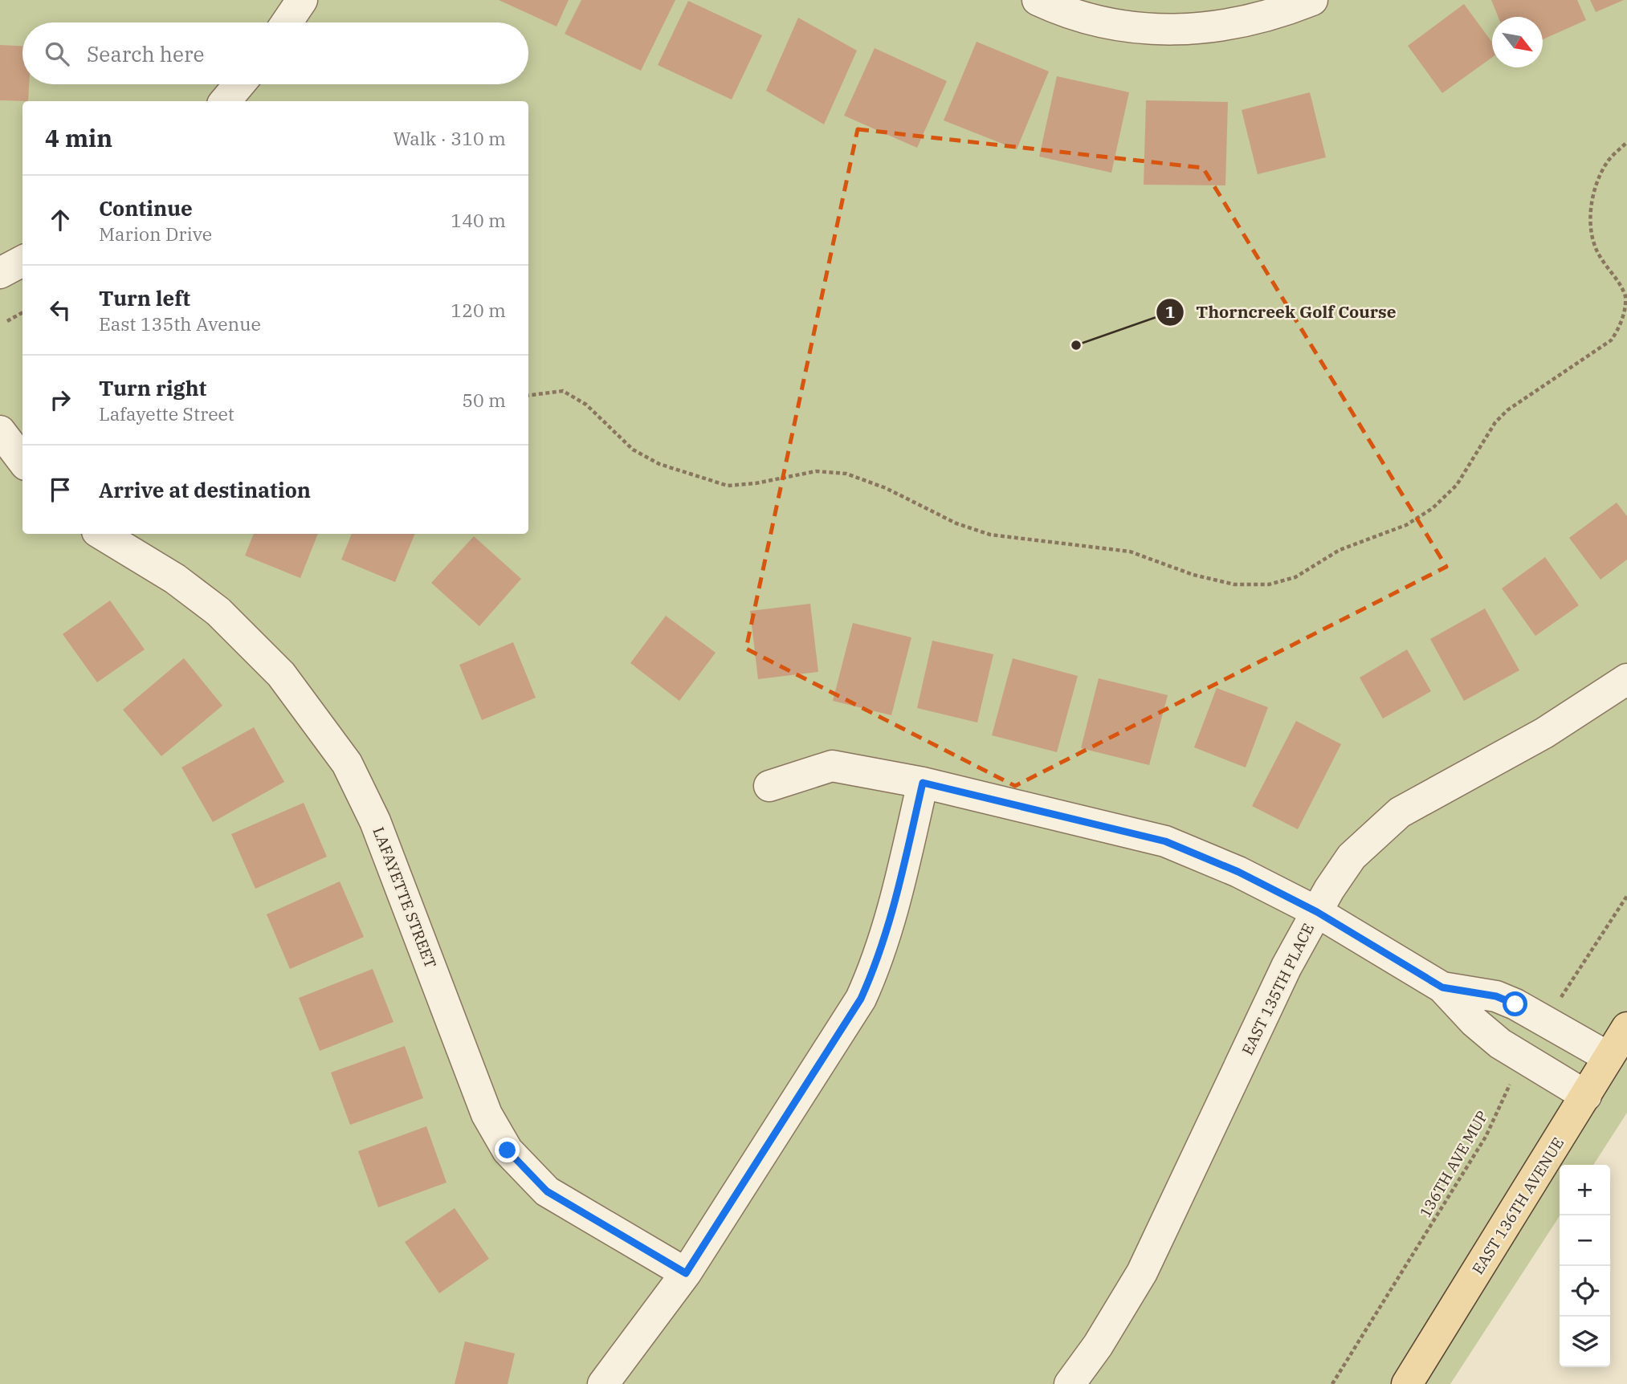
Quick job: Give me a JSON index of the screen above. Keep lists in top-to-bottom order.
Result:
{
  "streets": {
    "main road": ["EAST 136TH AVENUE"],
    "street": ["LAFAYETTE STREET", "EAST 135TH PLACE"],
    "path": ["136TH AVE MUP"]
  },
  "places": ["Thorncreek Golf Course"],
  "north": "bottom right",
  "page": {
    "search": "Search here",
    "heading": ["4 min", "Walk · 310 m"],
    "list": [
      ["Continue", "Marion Drive", "140 m"],
      ["Turn left", "East 135th Avenue", "120 m"],
      ["Turn right", "Lafayette Street", "50 m"],
      "Arrive at destination"
    ],
    "map_buttons": ["+", "−"]
  }
}
